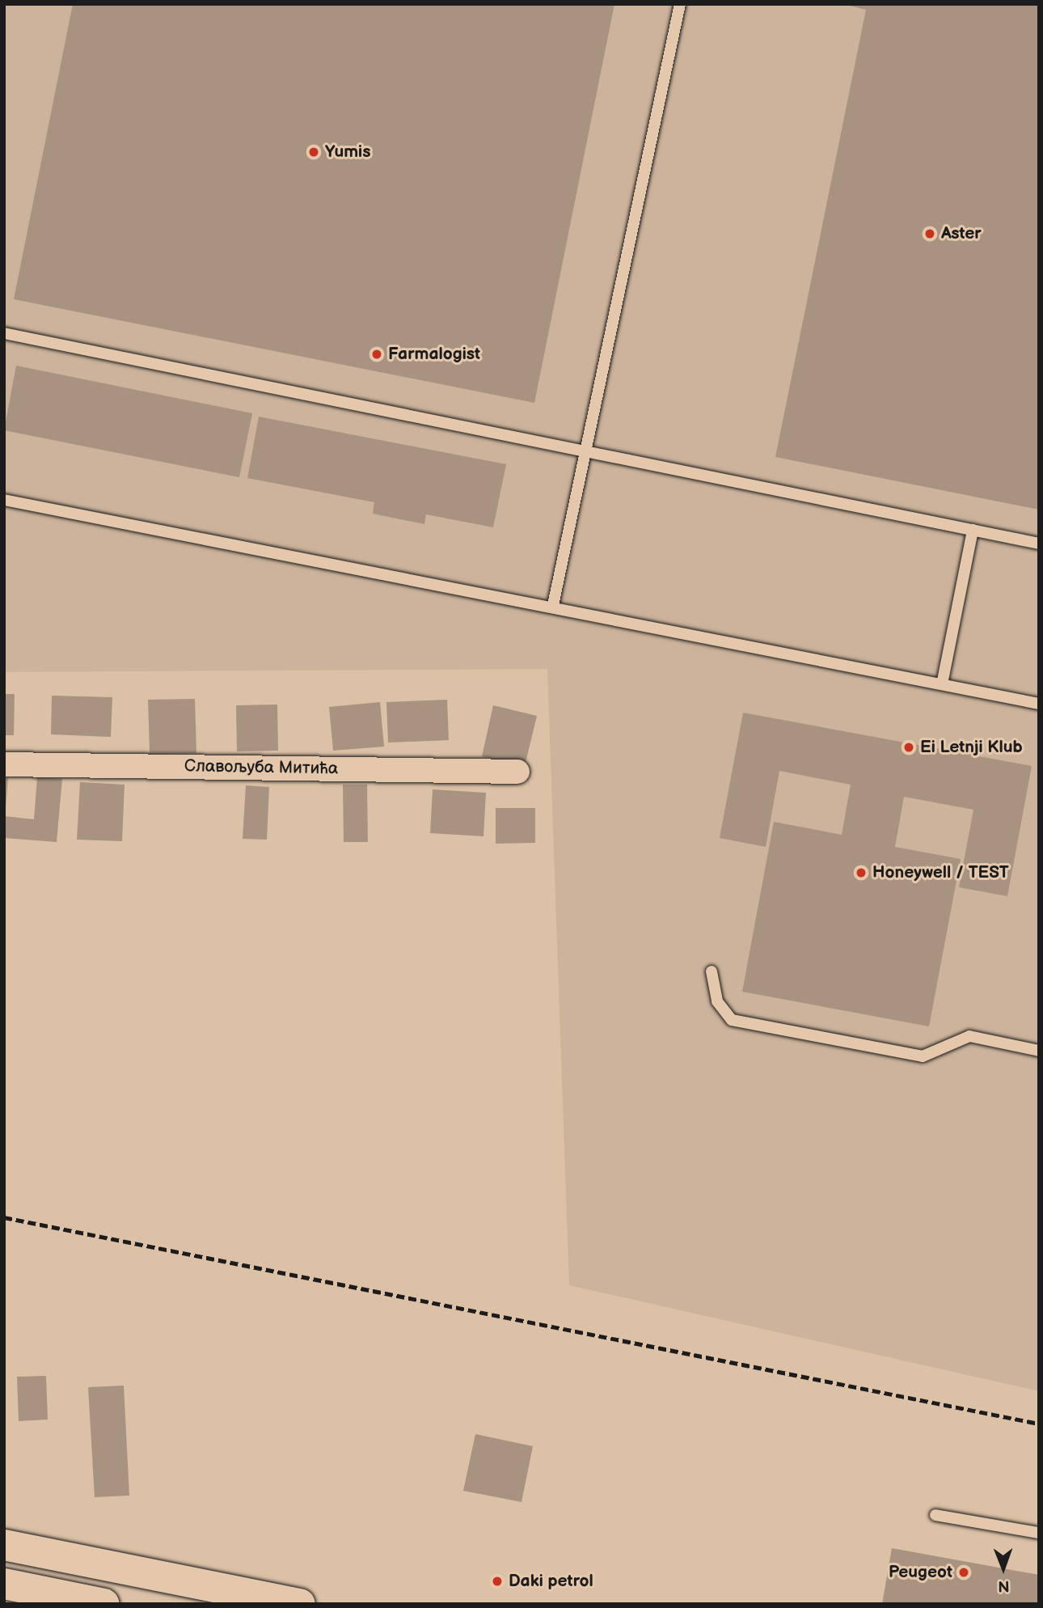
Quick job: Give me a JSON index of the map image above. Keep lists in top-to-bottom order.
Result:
{
  "streets": {
    "street": ["Славољуба Митића"]
  },
  "places": [
    "Yumis",
    "Aster",
    "Farmalogist",
    "Ei Letnji Klub",
    "Honeywell / TEST",
    "Peugeot",
    "Daki petrol"
  ],
  "north": "bottom"
}
